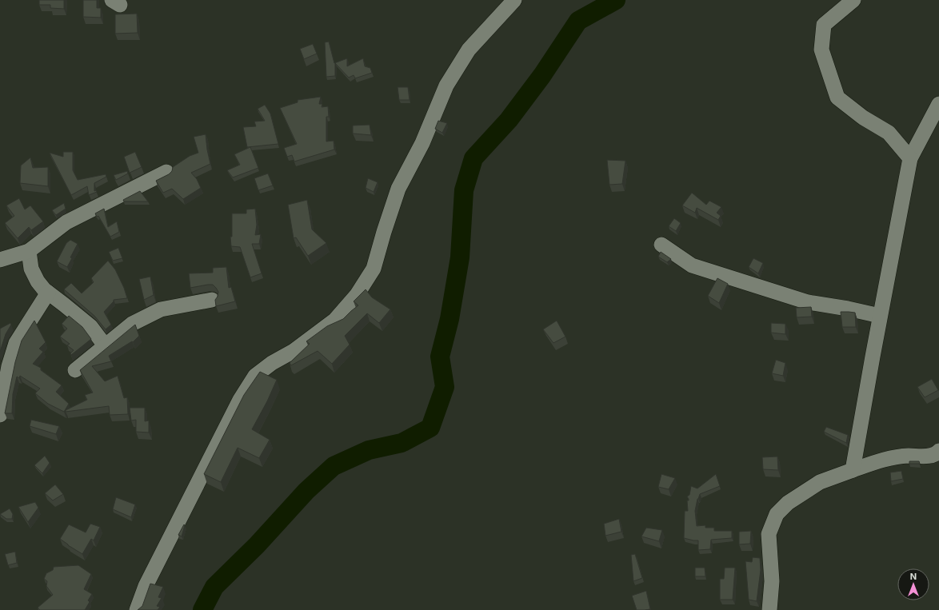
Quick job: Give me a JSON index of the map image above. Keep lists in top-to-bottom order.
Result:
{
  "north": "top"
}
